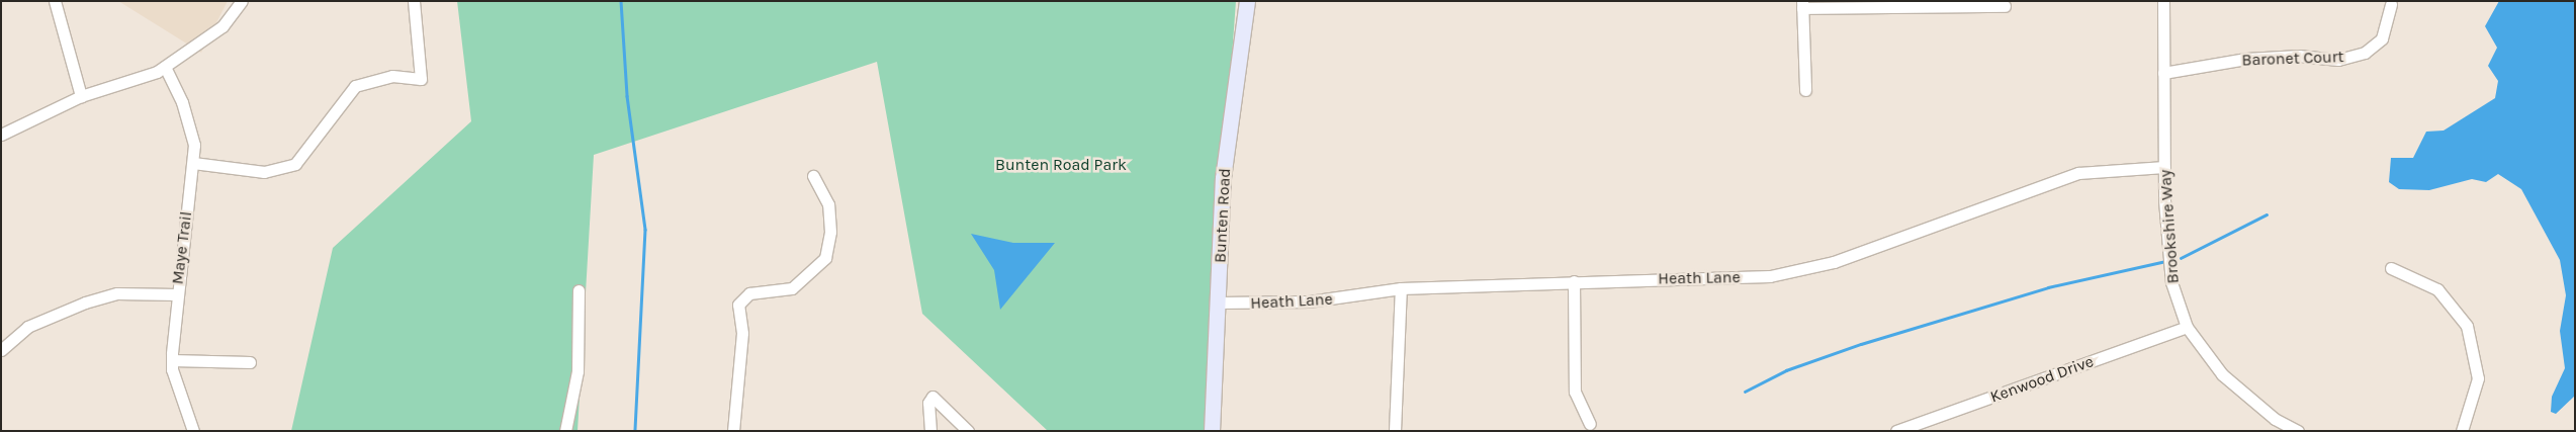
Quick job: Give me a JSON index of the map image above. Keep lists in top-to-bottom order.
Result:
{
  "streets": {
    "street": [
      "Baronet Court",
      "Bunten Road",
      "Brookshire Way",
      "Maye Trail",
      "Heath Lane",
      "Kenwood Drive"
    ]
  },
  "crossings": [
    ["Baronet Court", "Brookshire Way"],
    ["Bunten Road", "Heath Lane"],
    ["Brookshire Way", "Heath Lane"],
    ["Brookshire Way", "Kenwood Drive"]
  ],
  "parks": ["Bunten Road Park"]
}
